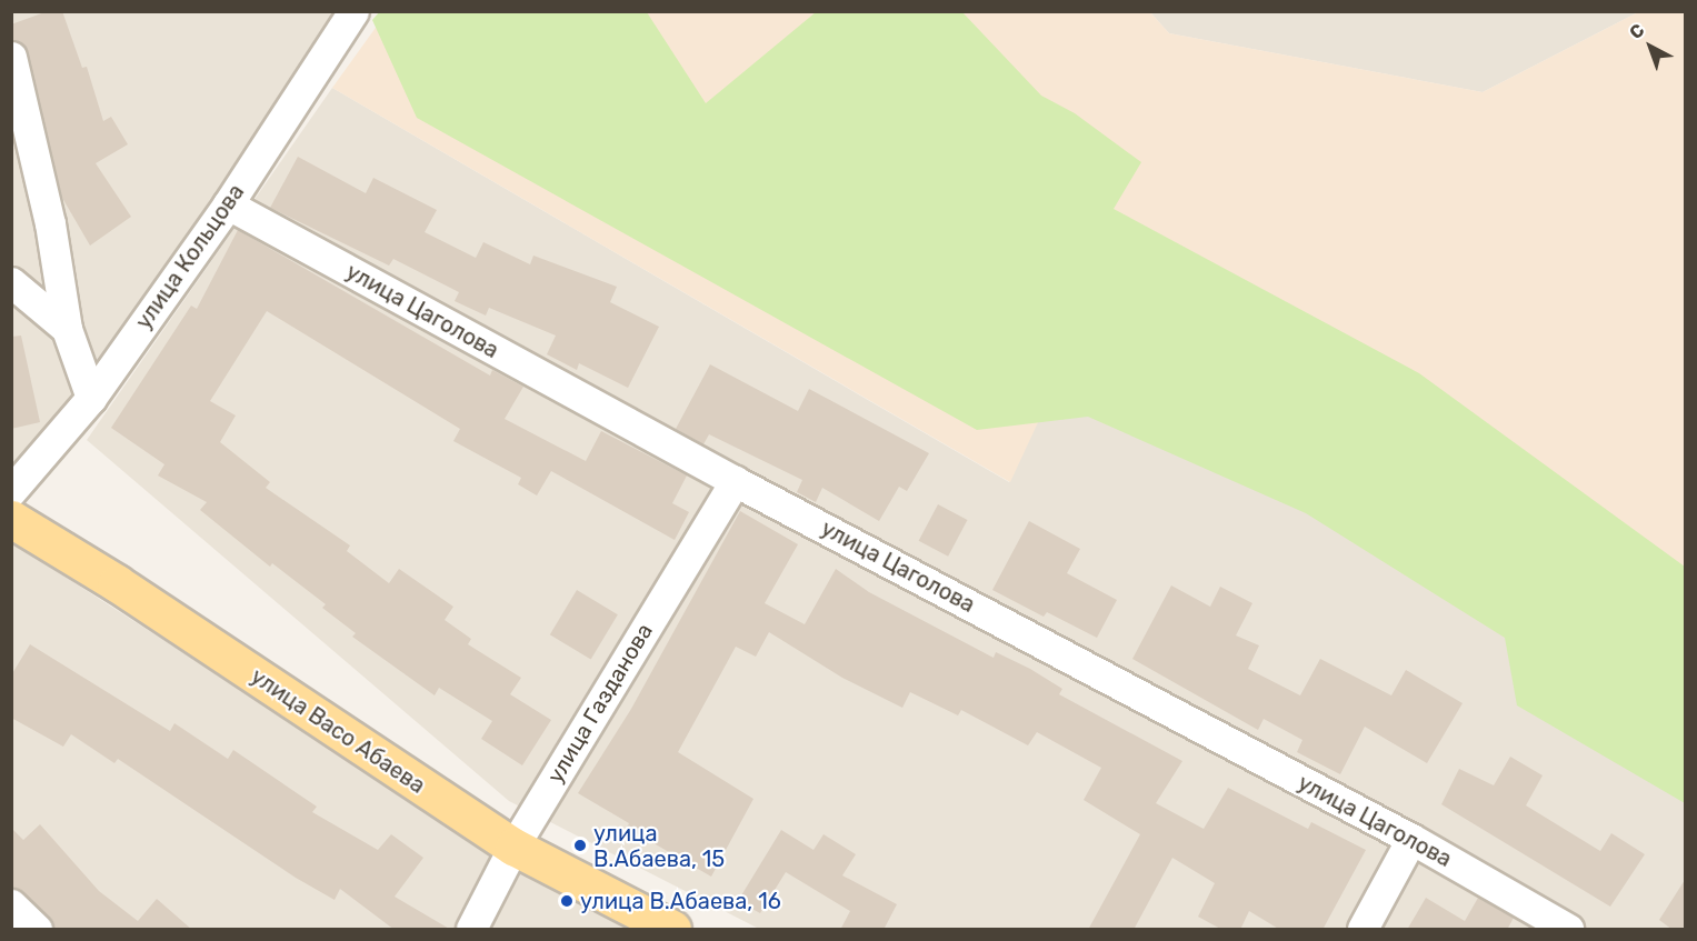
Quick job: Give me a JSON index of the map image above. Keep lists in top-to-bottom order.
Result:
{
  "streets": {
    "main road": ["улица Васо Абаева"],
    "street": ["улица Кольцова", "улица Цаголова", "улица Газданова"]
  },
  "crossings": [
    ["улица Кольцова", "улица Цаголова"],
    ["улица Цаголова", "улица Газданова"],
    ["улица Газданова", "улица Васо Абаева"]
  ],
  "places": ["улица В.Абаева, 15", "улица В.Абаева, 16"],
  "north": "top left"
}
